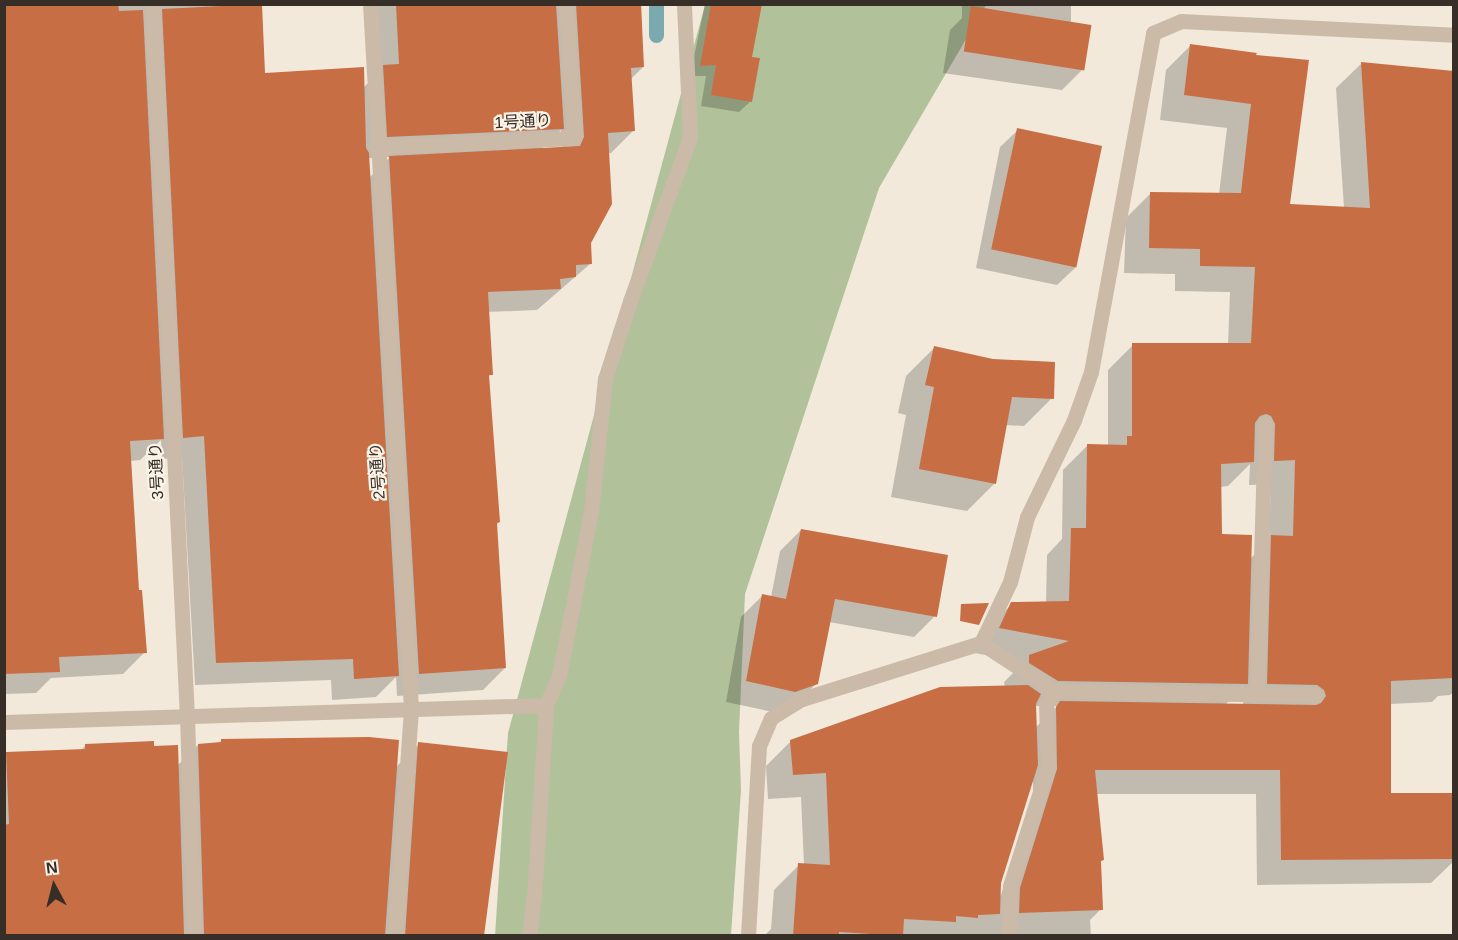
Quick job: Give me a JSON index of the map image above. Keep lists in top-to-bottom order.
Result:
{
  "streets": {
    "street": ["1号通り", "3号通り", "2号通り"]
  },
  "crossings": [
    ["1号通り", "2号通り"]
  ],
  "north": "top"
}
